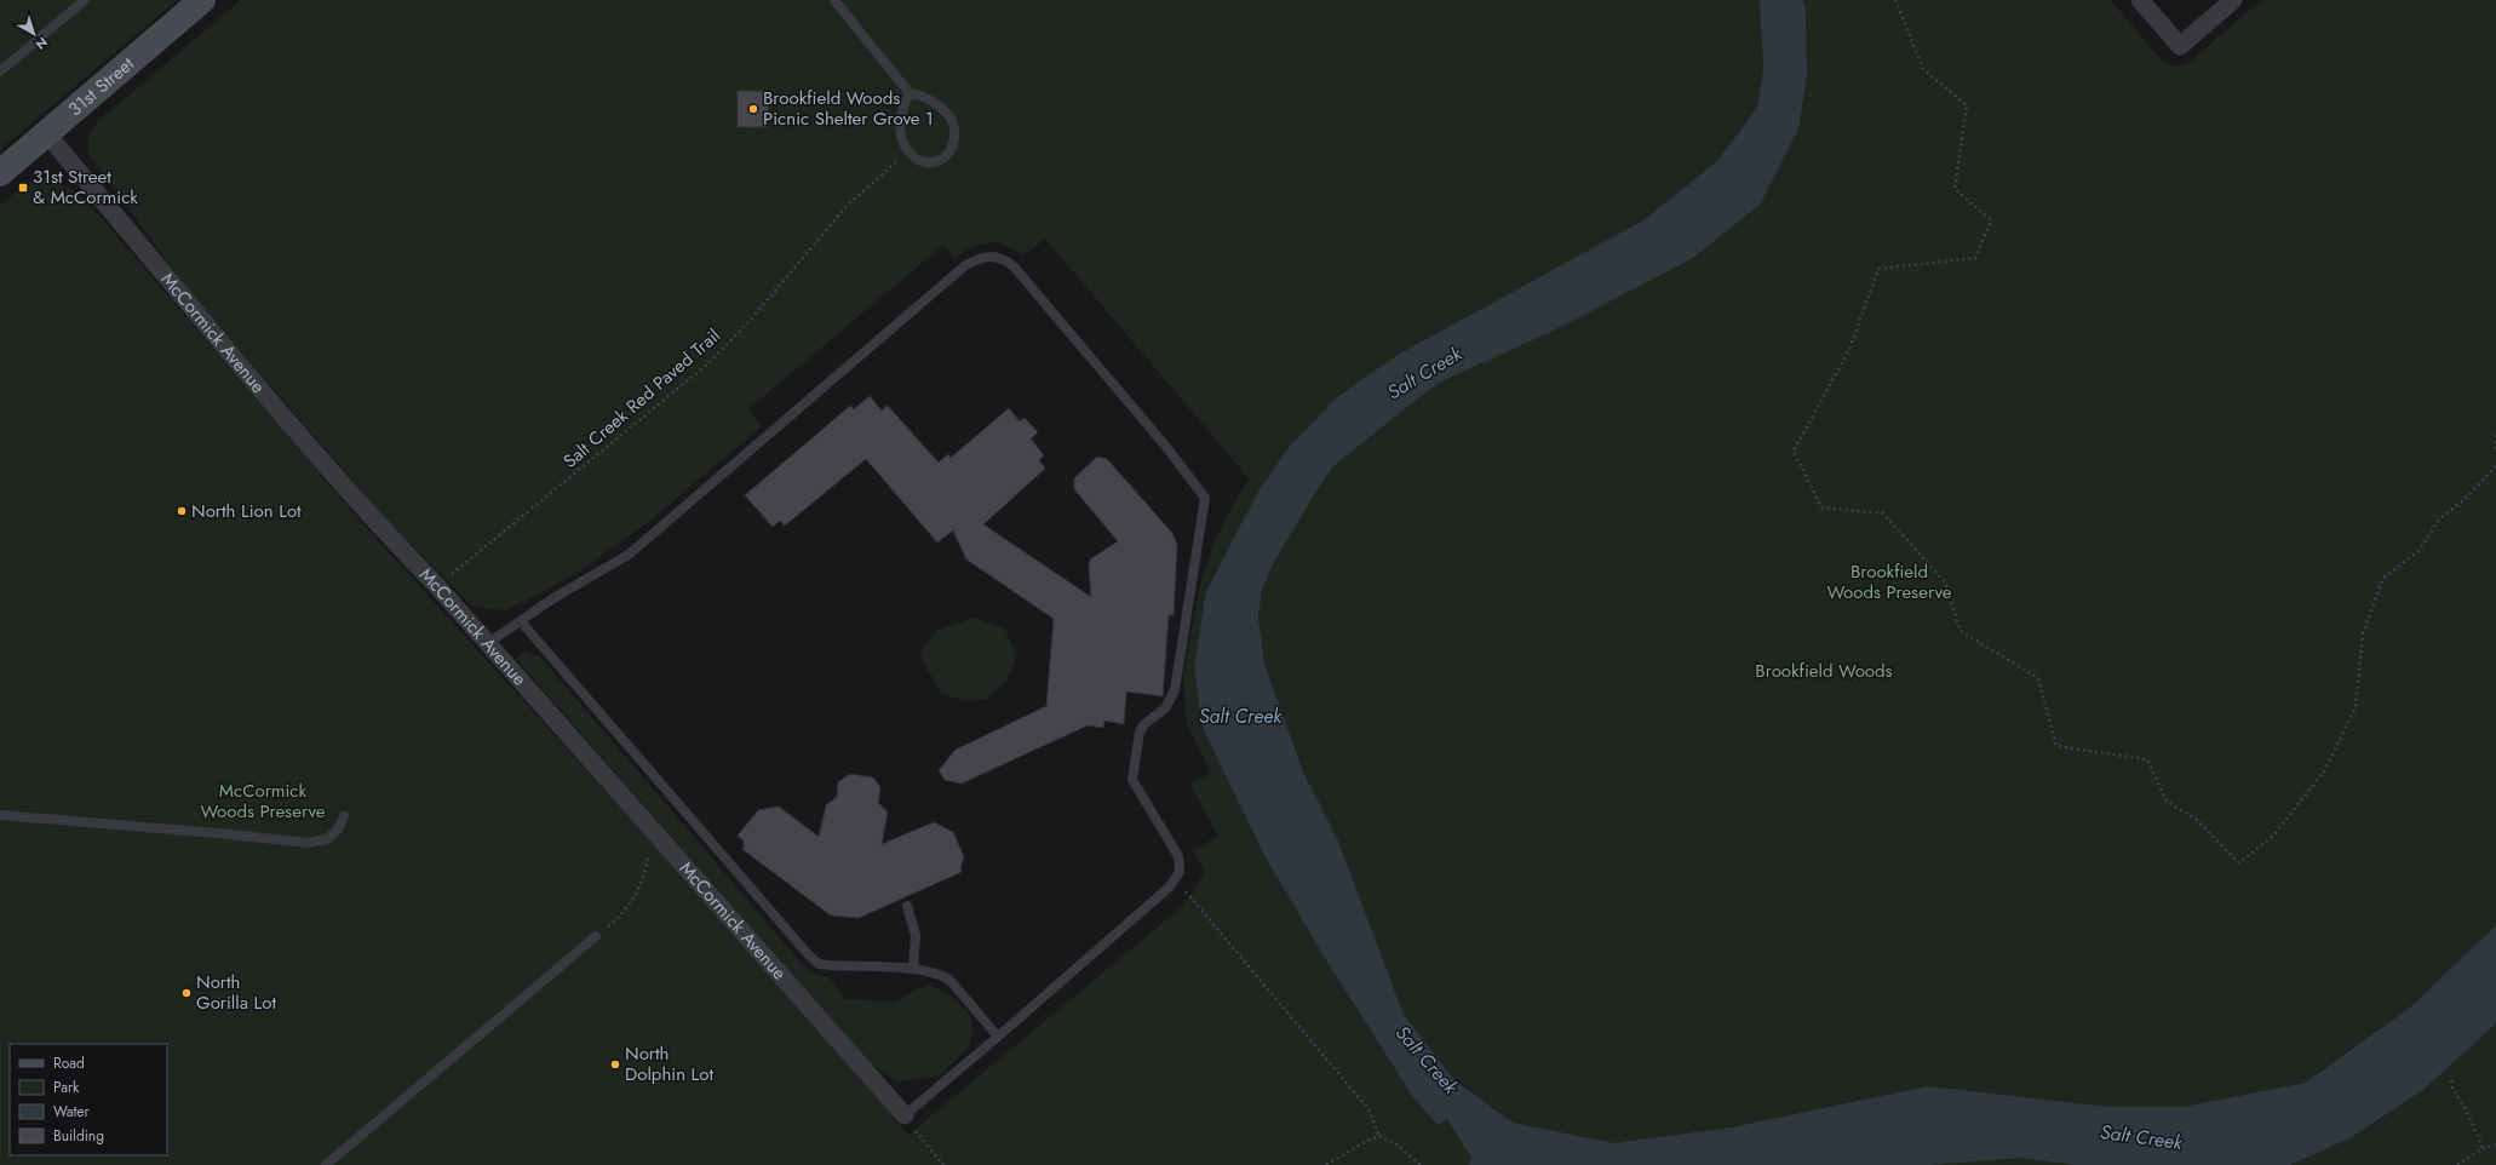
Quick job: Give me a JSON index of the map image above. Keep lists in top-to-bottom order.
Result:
{
  "streets": {
    "main road": ["31st Street"],
    "street": ["McCormick Avenue"],
    "path": ["Salt Creek Red Paved Trail"]
  },
  "crossings": [
    ["31st Street", "McCormick Avenue"],
    ["McCormick Avenue", "Salt Creek Red Paved Trail"]
  ],
  "water": ["Salt Creek"],
  "parks": ["Brookfield Woods Preserve", "Brookfield Woods", "McCormick Woods Preserve"],
  "places": {
    "other": [
      "Brookfield Woods Picnic Shelter Grove 1",
      "North Lion Lot",
      "North Gorilla Lot",
      "North Dolphin Lot"
    ],
    "transit": ["31st Street & McCormick"]
  },
  "legend": [
    "Road",
    "Park",
    "Water",
    "Building"
  ],
  "north": "bottom right"
}
